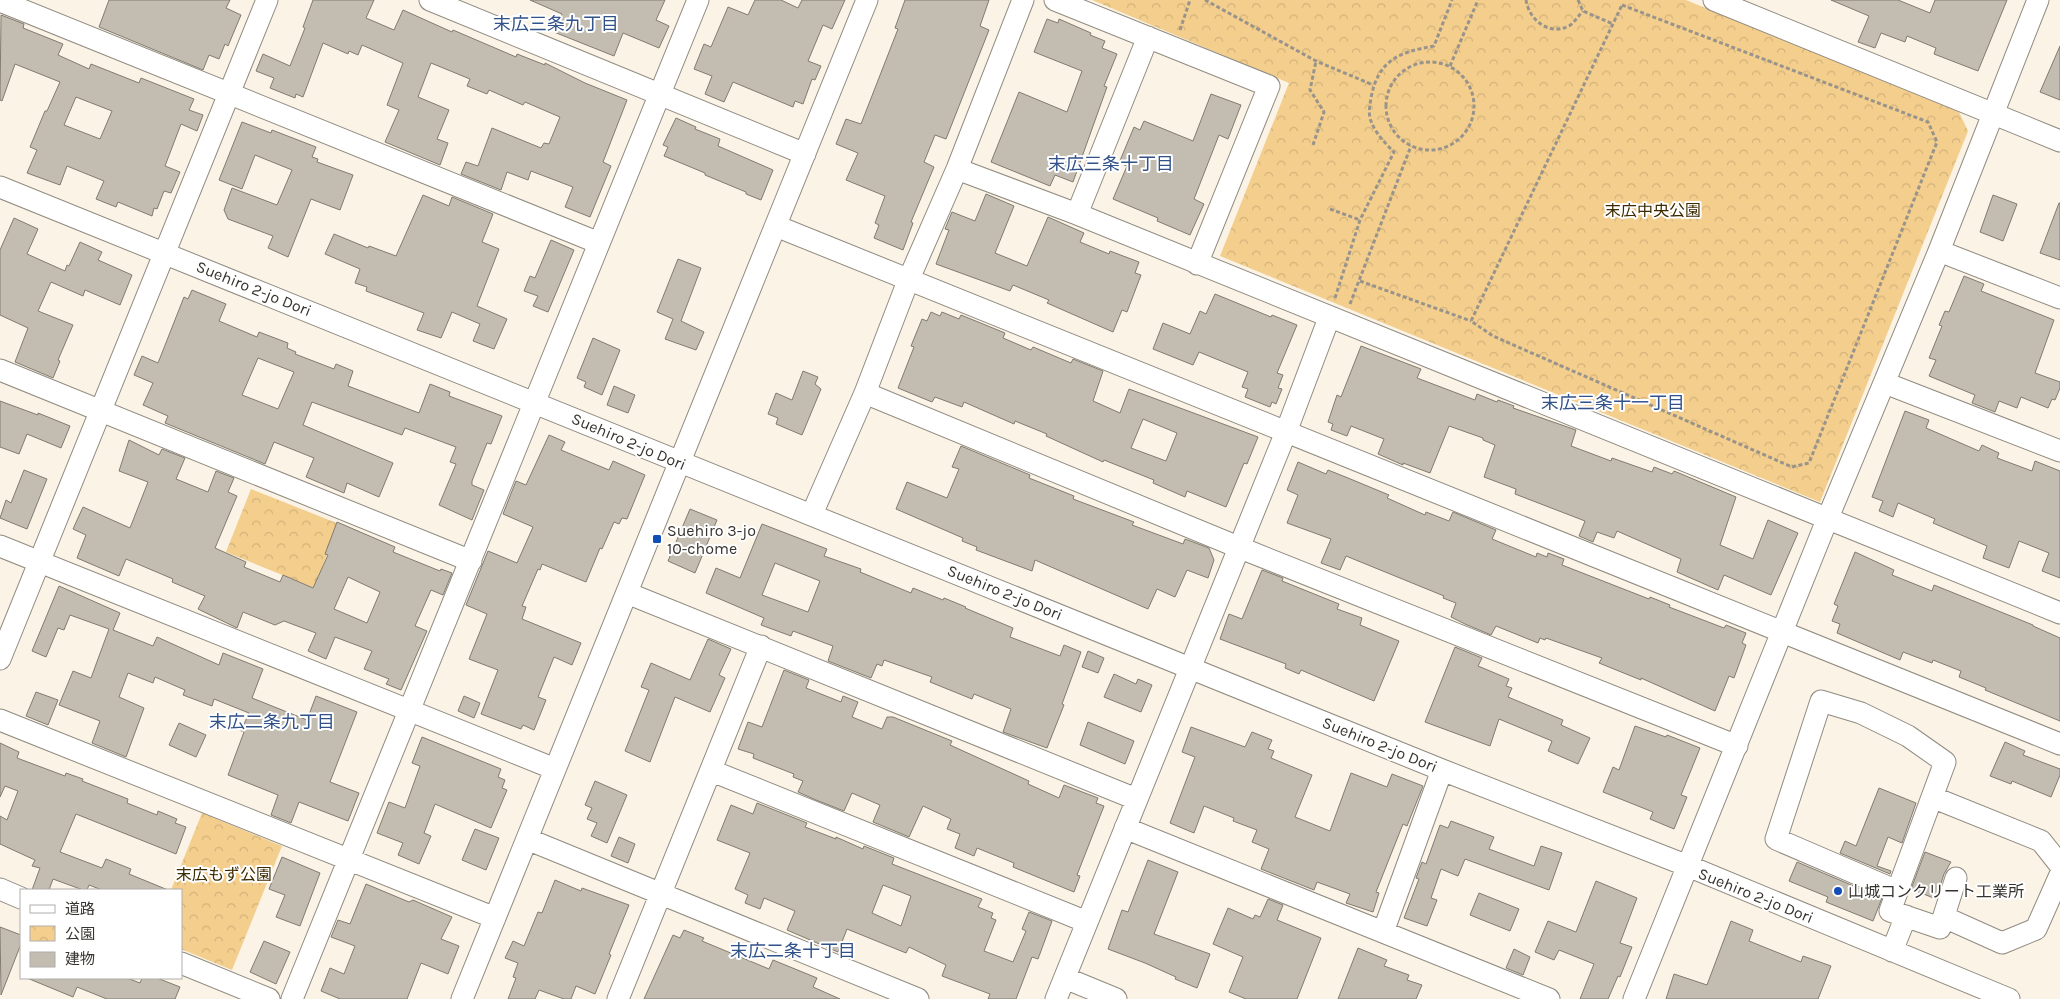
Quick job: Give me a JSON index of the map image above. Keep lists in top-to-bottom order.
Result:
{
  "streets": {
    "street": ["Suehiro 2-jo Dori"]
  },
  "districts": [
    "末広三条九丁目",
    "末広三条十丁目",
    "末広三条十一丁目",
    "末広二条九丁目",
    "末広二条十丁目"
  ],
  "parks": ["末広中央公園", "末広もず公園"],
  "places": {
    "transit": ["Suehiro 3-jo 10-chome"],
    "other": ["山城コンクリート工業所"]
  },
  "legend": ["道路", "公園", "建物"]
}
